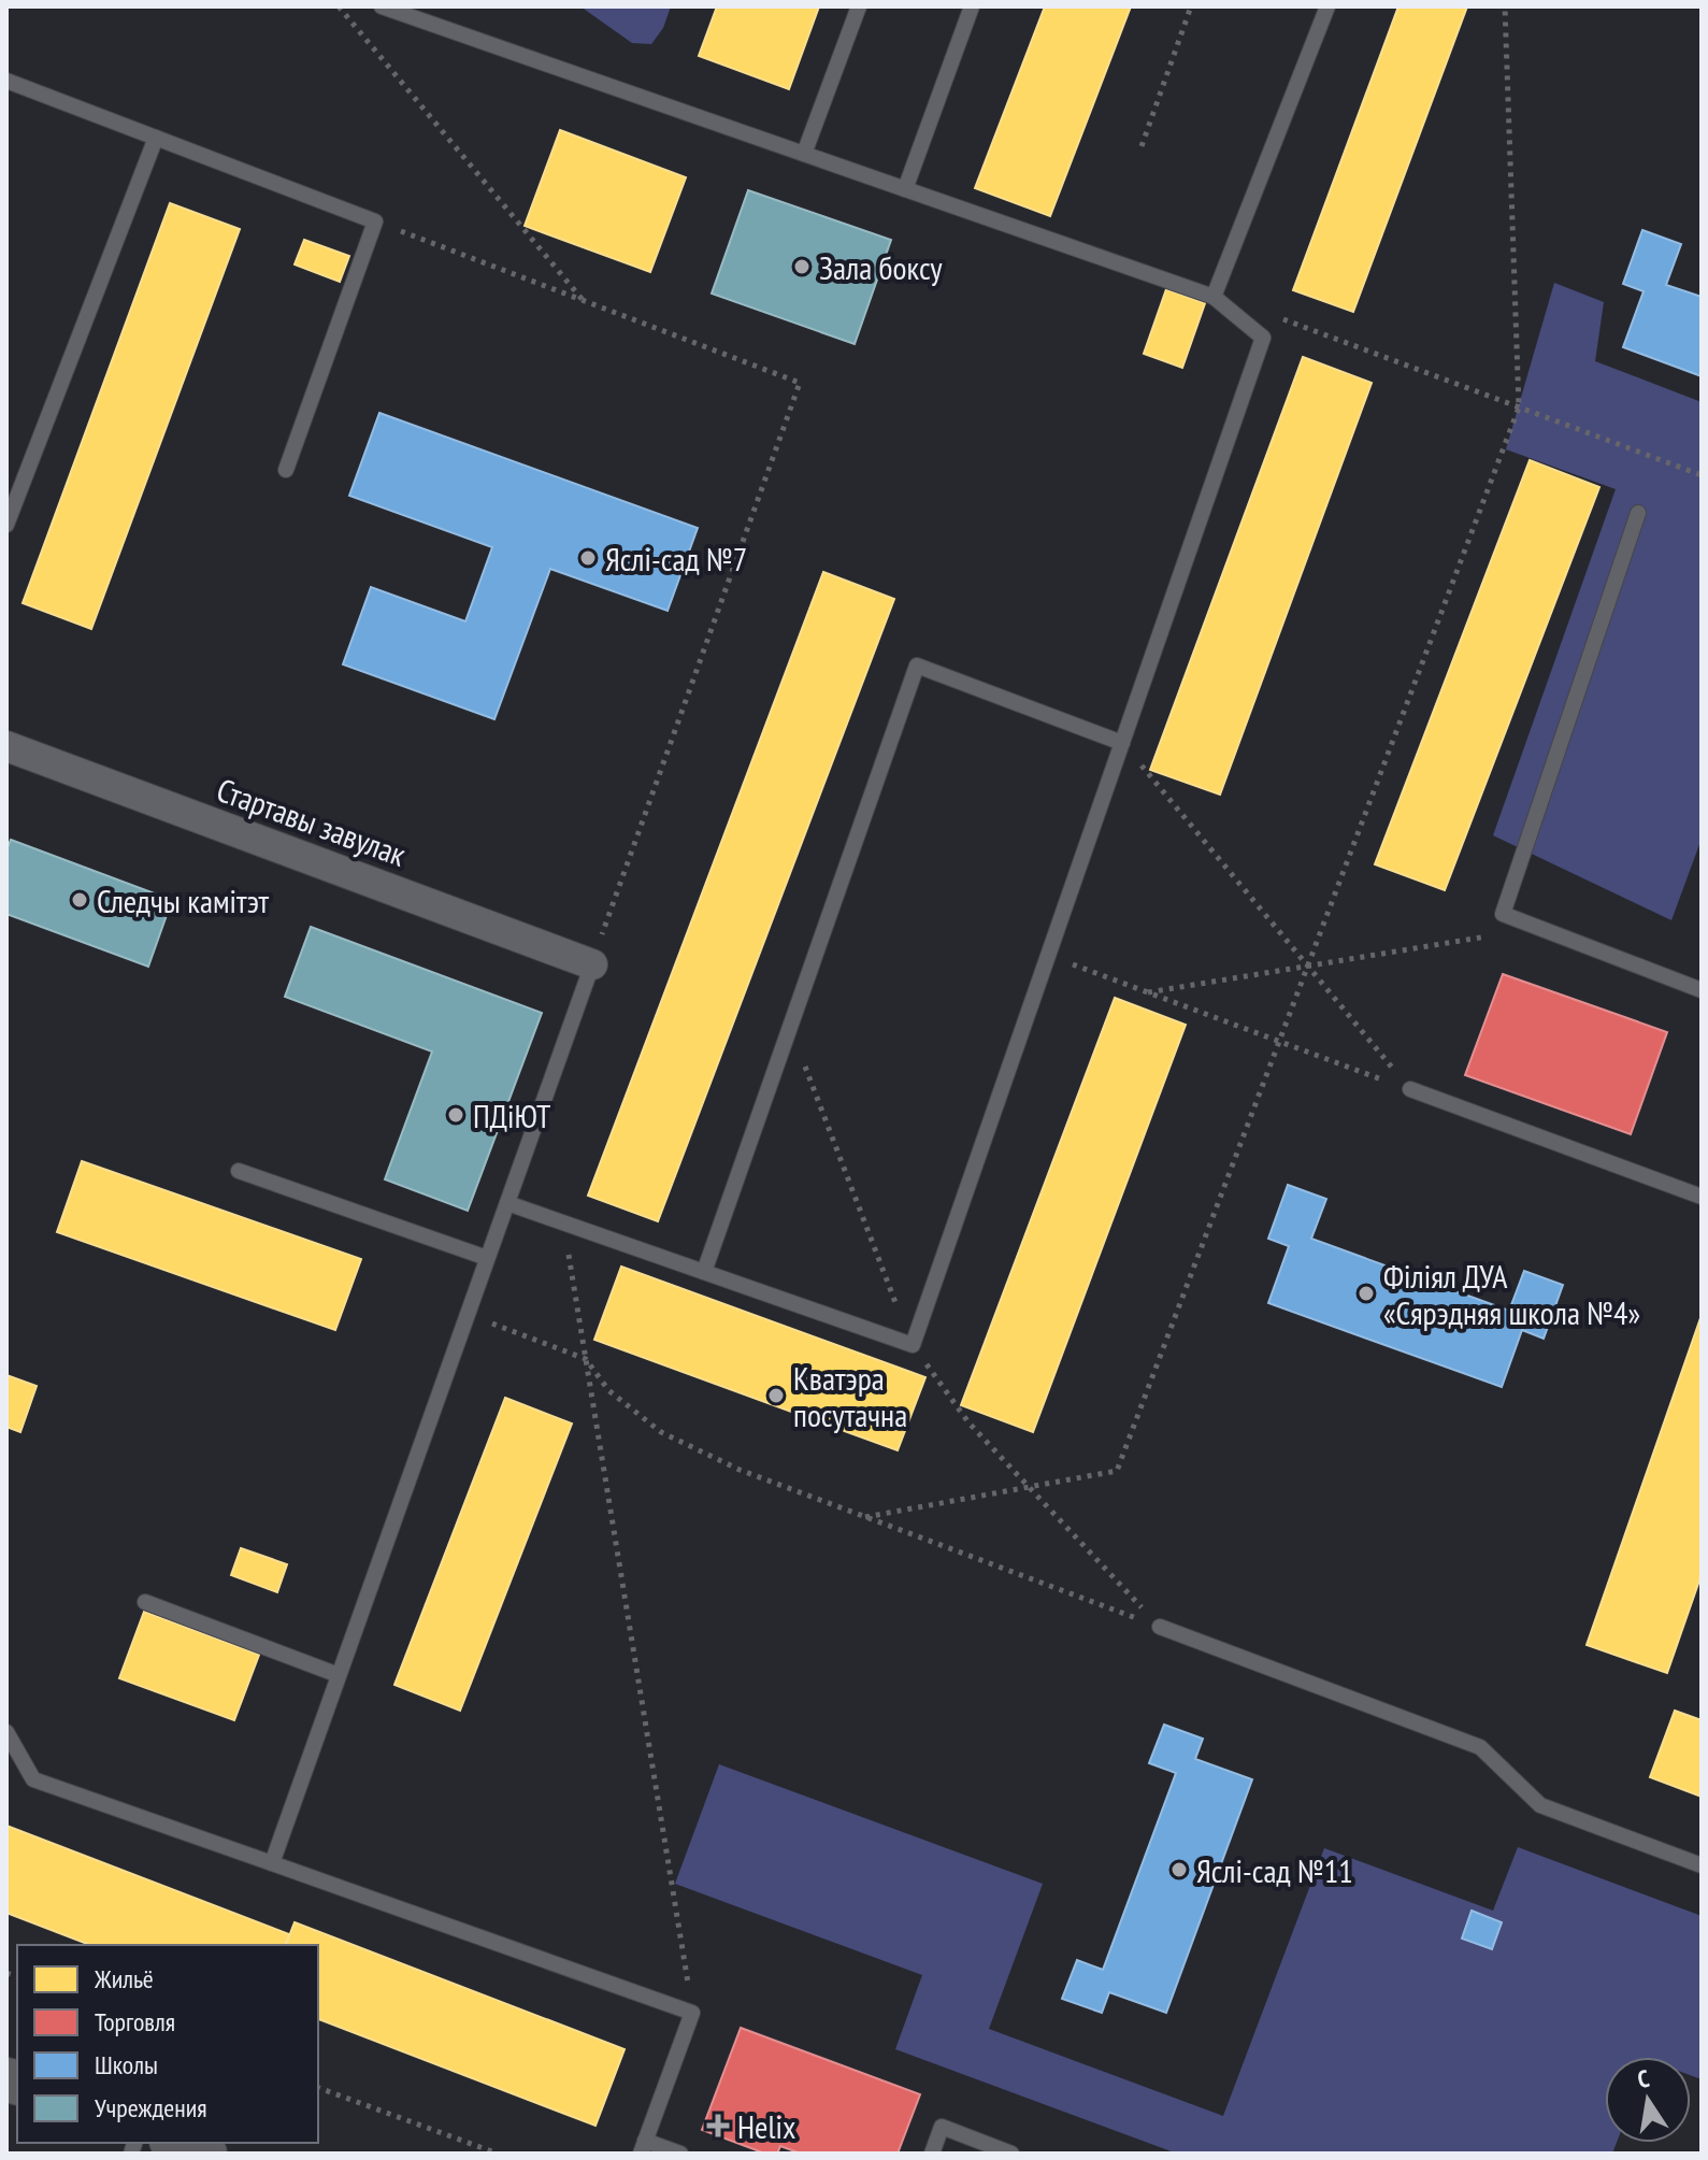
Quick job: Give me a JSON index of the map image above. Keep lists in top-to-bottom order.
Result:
{
  "streets": {
    "street": ["Стартавы завулак"]
  },
  "places": {
    "other": [
      "Зала боксу",
      "Яслі-сад №7",
      "Следчы камітэт",
      "ПДіЮТ",
      "Філіял ДУА «Сярэдняя школа №4»",
      "Кватэра посутачна",
      "Яслі-сад №11"
    ],
    "health": ["Helix"]
  },
  "legend": [
    "Жильё",
    "Торговля",
    "Школы",
    "Учреждения"
  ],
  "north": "top"
}
